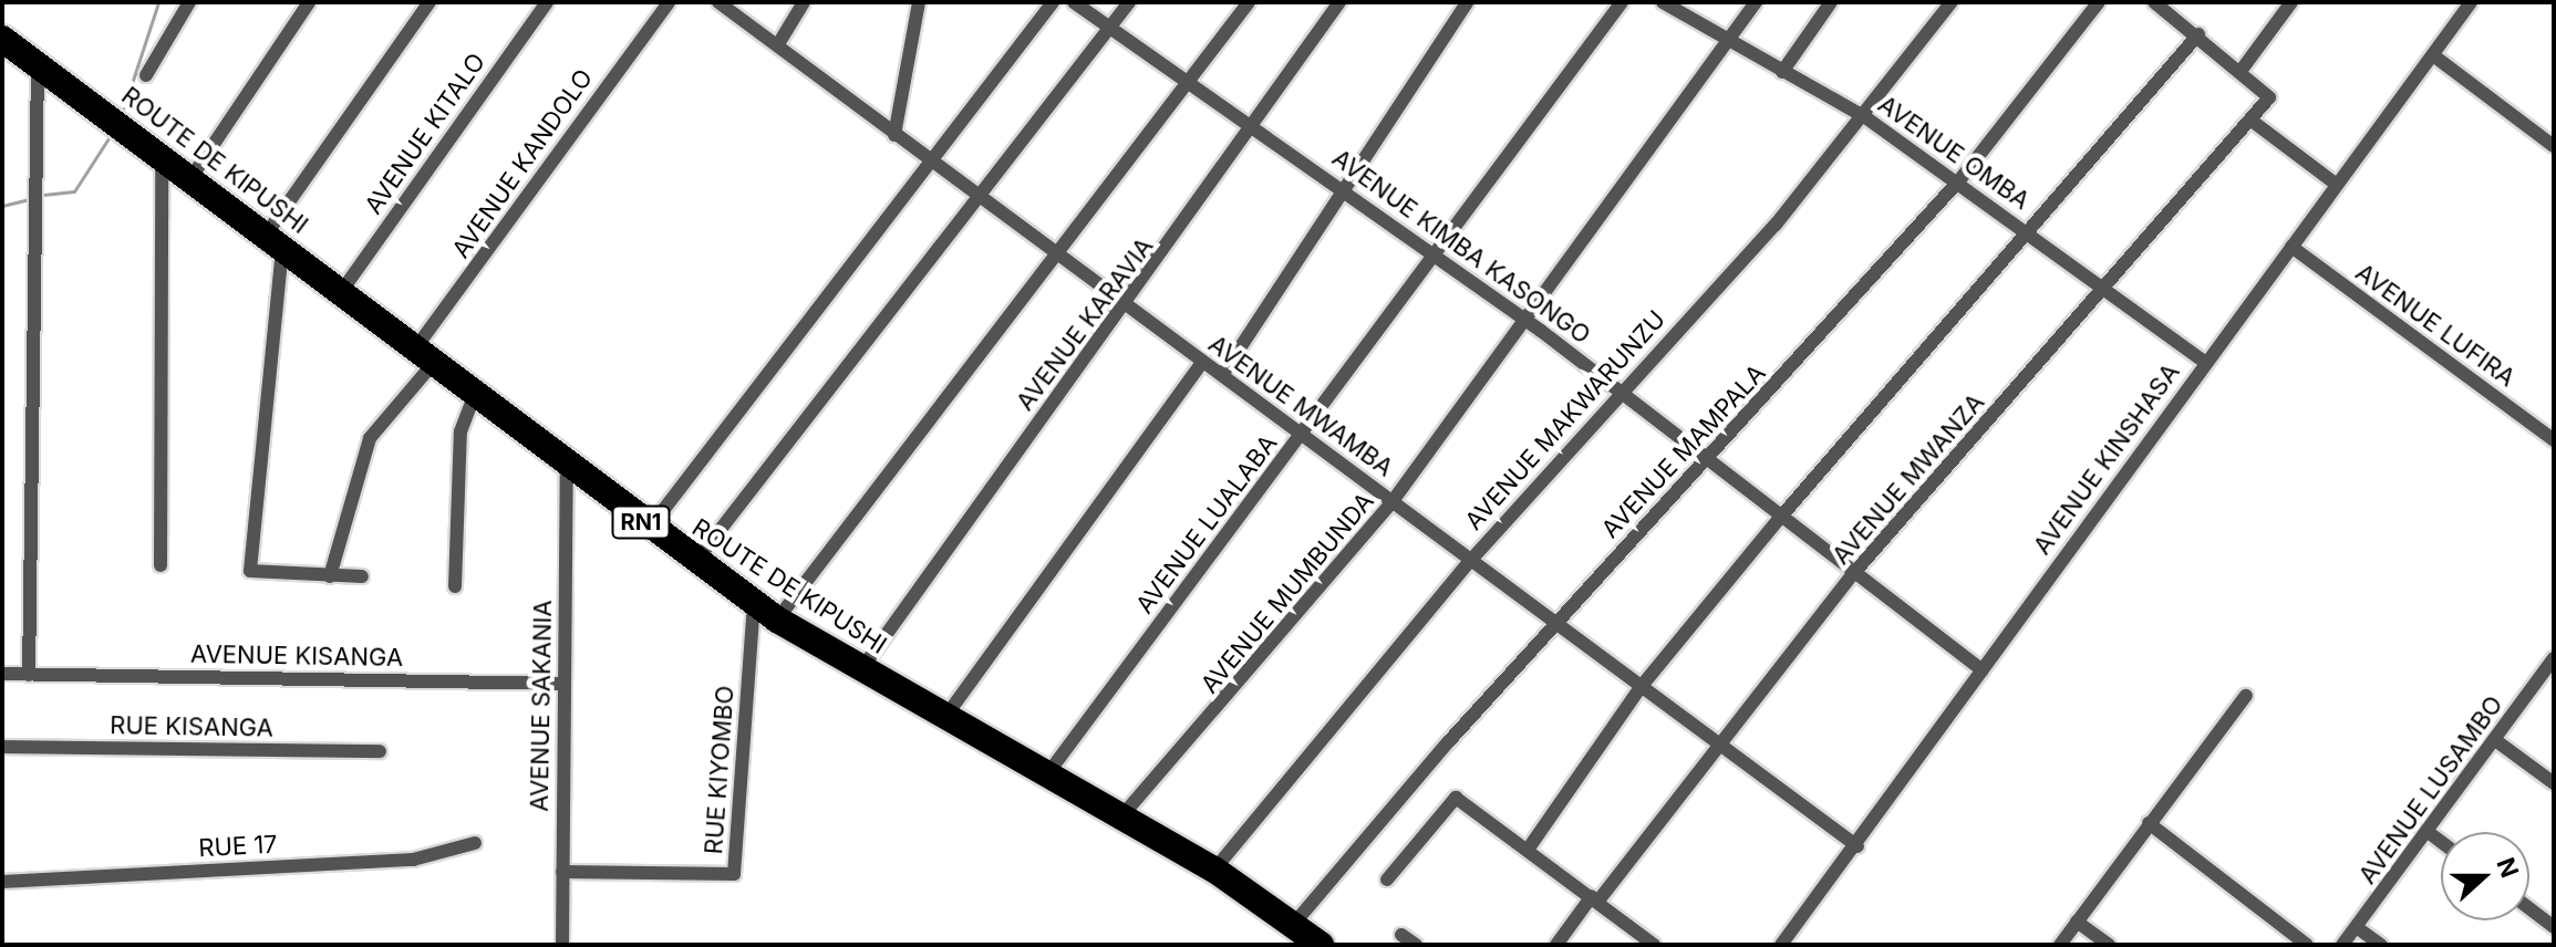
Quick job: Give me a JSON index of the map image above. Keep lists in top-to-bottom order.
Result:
{
  "streets": {
    "highway": ["ROUTE DE KIPUSHI", "RN1"],
    "street": [
      "AVENUE KITALO",
      "AVENUE OMBA",
      "AVENUE KANDOLO",
      "AVENUE KIMBA KASONGO",
      "AVENUE KARAVIA",
      "AVENUE LUFIRA",
      "AVENUE MWAMBA",
      "AVENUE MAKWARUNZU",
      "AVENUE MAMPALA",
      "AVENUE KINSHASA",
      "AVENUE MWANZA",
      "AVENUE LUALABA",
      "AVENUE MUMBUNDA",
      "AVENUE KISANGA",
      "AVENUE SAKANIA",
      "RUE KISANGA",
      "RUE KIYOMBO",
      "AVENUE LUSAMBO",
      "RUE 17"
    ]
  },
  "crossings": [
    ["AVENUE KITALO", "ROUTE DE KIPUSHI"],
    ["AVENUE OMBA", "AVENUE MAKWARUNZU"],
    ["AVENUE OMBA", "AVENUE MAMPALA"],
    ["AVENUE OMBA", "AVENUE KINSHASA"],
    ["AVENUE OMBA", "AVENUE MWANZA"],
    ["AVENUE OMBA", "AVENUE MUMBUNDA"],
    ["ROUTE DE KIPUSHI", "AVENUE KANDOLO"],
    ["ROUTE DE KIPUSHI", "AVENUE KARAVIA"],
    ["ROUTE DE KIPUSHI", "AVENUE MAKWARUNZU"],
    ["ROUTE DE KIPUSHI", "AVENUE MAMPALA"],
    ["ROUTE DE KIPUSHI", "AVENUE LUALABA"],
    ["ROUTE DE KIPUSHI", "AVENUE MUMBUNDA"],
    ["ROUTE DE KIPUSHI", "AVENUE SAKANIA"],
    ["ROUTE DE KIPUSHI", "RUE KIYOMBO"],
    ["AVENUE KIMBA KASONGO", "AVENUE KARAVIA"],
    ["AVENUE KIMBA KASONGO", "AVENUE MAKWARUNZU"],
    ["AVENUE KIMBA KASONGO", "AVENUE MAMPALA"],
    ["AVENUE KIMBA KASONGO", "AVENUE KINSHASA"],
    ["AVENUE KIMBA KASONGO", "AVENUE MWANZA"],
    ["AVENUE KIMBA KASONGO", "AVENUE LUALABA"],
    ["AVENUE KIMBA KASONGO", "AVENUE MUMBUNDA"],
    ["AVENUE KARAVIA", "AVENUE MWAMBA"],
    ["AVENUE LUFIRA", "AVENUE KINSHASA"],
    ["AVENUE MWAMBA", "AVENUE MAKWARUNZU"],
    ["AVENUE MWAMBA", "AVENUE MAMPALA"],
    ["AVENUE MWAMBA", "AVENUE KINSHASA"],
    ["AVENUE MWAMBA", "AVENUE MWANZA"],
    ["AVENUE MWAMBA", "AVENUE LUALABA"],
    ["AVENUE MWAMBA", "AVENUE MUMBUNDA"],
    ["AVENUE KISANGA", "AVENUE SAKANIA"],
    ["AVENUE SAKANIA", "RUE KIYOMBO"]
  ],
  "north": "right"
}
